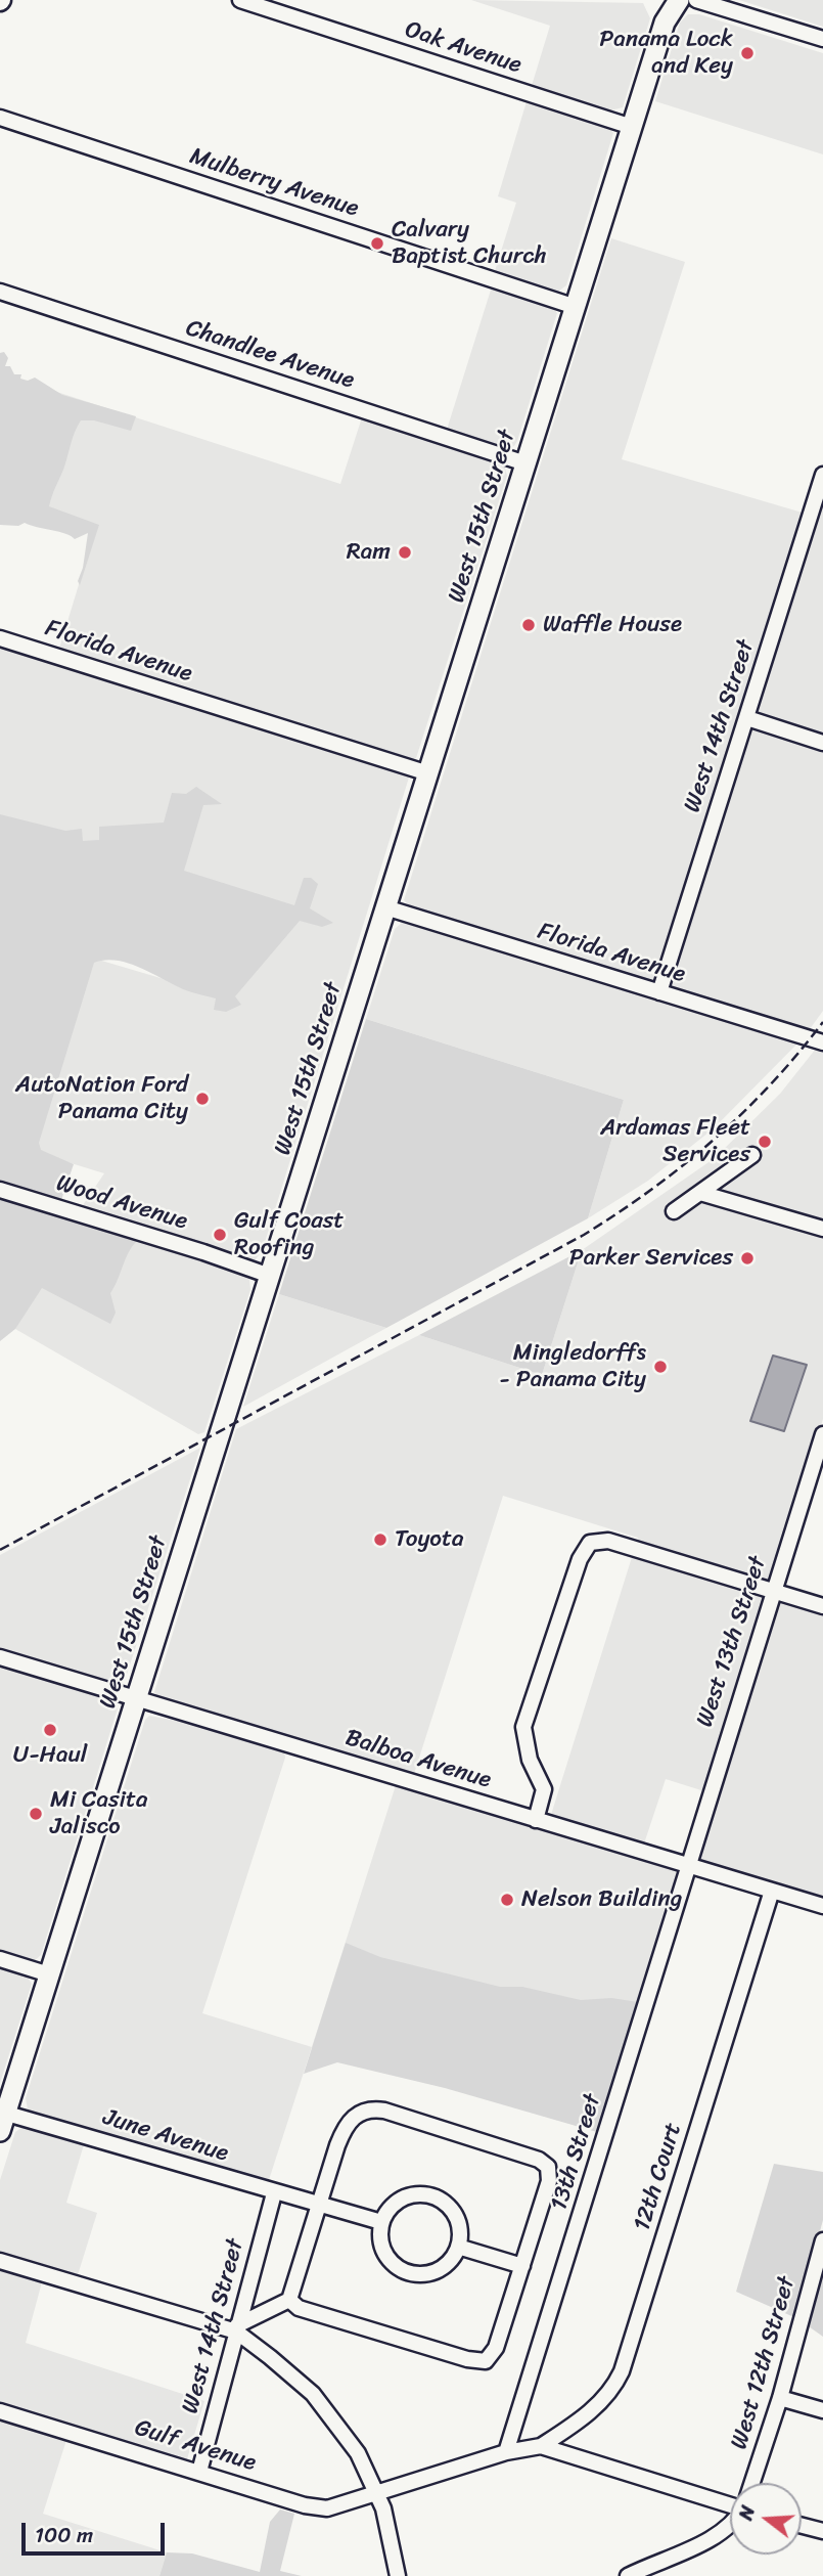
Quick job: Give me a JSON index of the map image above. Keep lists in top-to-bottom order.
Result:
{
  "streets": {
    "highway": ["West 15th Street"],
    "street": [
      "Oak Avenue",
      "Mulberry Avenue",
      "Chandlee Avenue",
      "Florida Avenue",
      "West 14th Street",
      "Wood Avenue",
      "West 13th Street",
      "Balboa Avenue",
      "June Avenue",
      "13th Street",
      "12th Court",
      "West 12th Street",
      "Gulf Avenue"
    ]
  },
  "crossings": [
    ["Oak Avenue", "West 15th Street"],
    ["Mulberry Avenue", "West 15th Street"],
    ["Chandlee Avenue", "West 15th Street"],
    ["West 15th Street", "Florida Avenue"],
    ["West 15th Street", "Wood Avenue"],
    ["West 15th Street", "Balboa Avenue"],
    ["West 15th Street", "June Avenue"],
    ["Florida Avenue", "West 14th Street"],
    ["West 14th Street", "June Avenue"],
    ["West 14th Street", "Gulf Avenue"],
    ["West 13th Street", "Balboa Avenue"],
    ["West 13th Street", "13th Street"],
    ["Balboa Avenue", "13th Street"],
    ["Balboa Avenue", "12th Court"],
    ["13th Street", "Gulf Avenue"],
    ["12th Court", "Gulf Avenue"]
  ],
  "places": [
    "Panama Lock and Key",
    "Calvary Baptist Church",
    "Ram",
    "Waffle House",
    "AutoNation Ford Panama City",
    "Ardamas Fleet Services",
    "Gulf Coast Roofing",
    "Parker Services",
    "Mingledorffs - Panama City",
    "Toyota",
    "U-Haul",
    "Mi Casita Jalisco",
    "Nelson Building"
  ],
  "scale_bar": "100 m",
  "north": "left"
}
